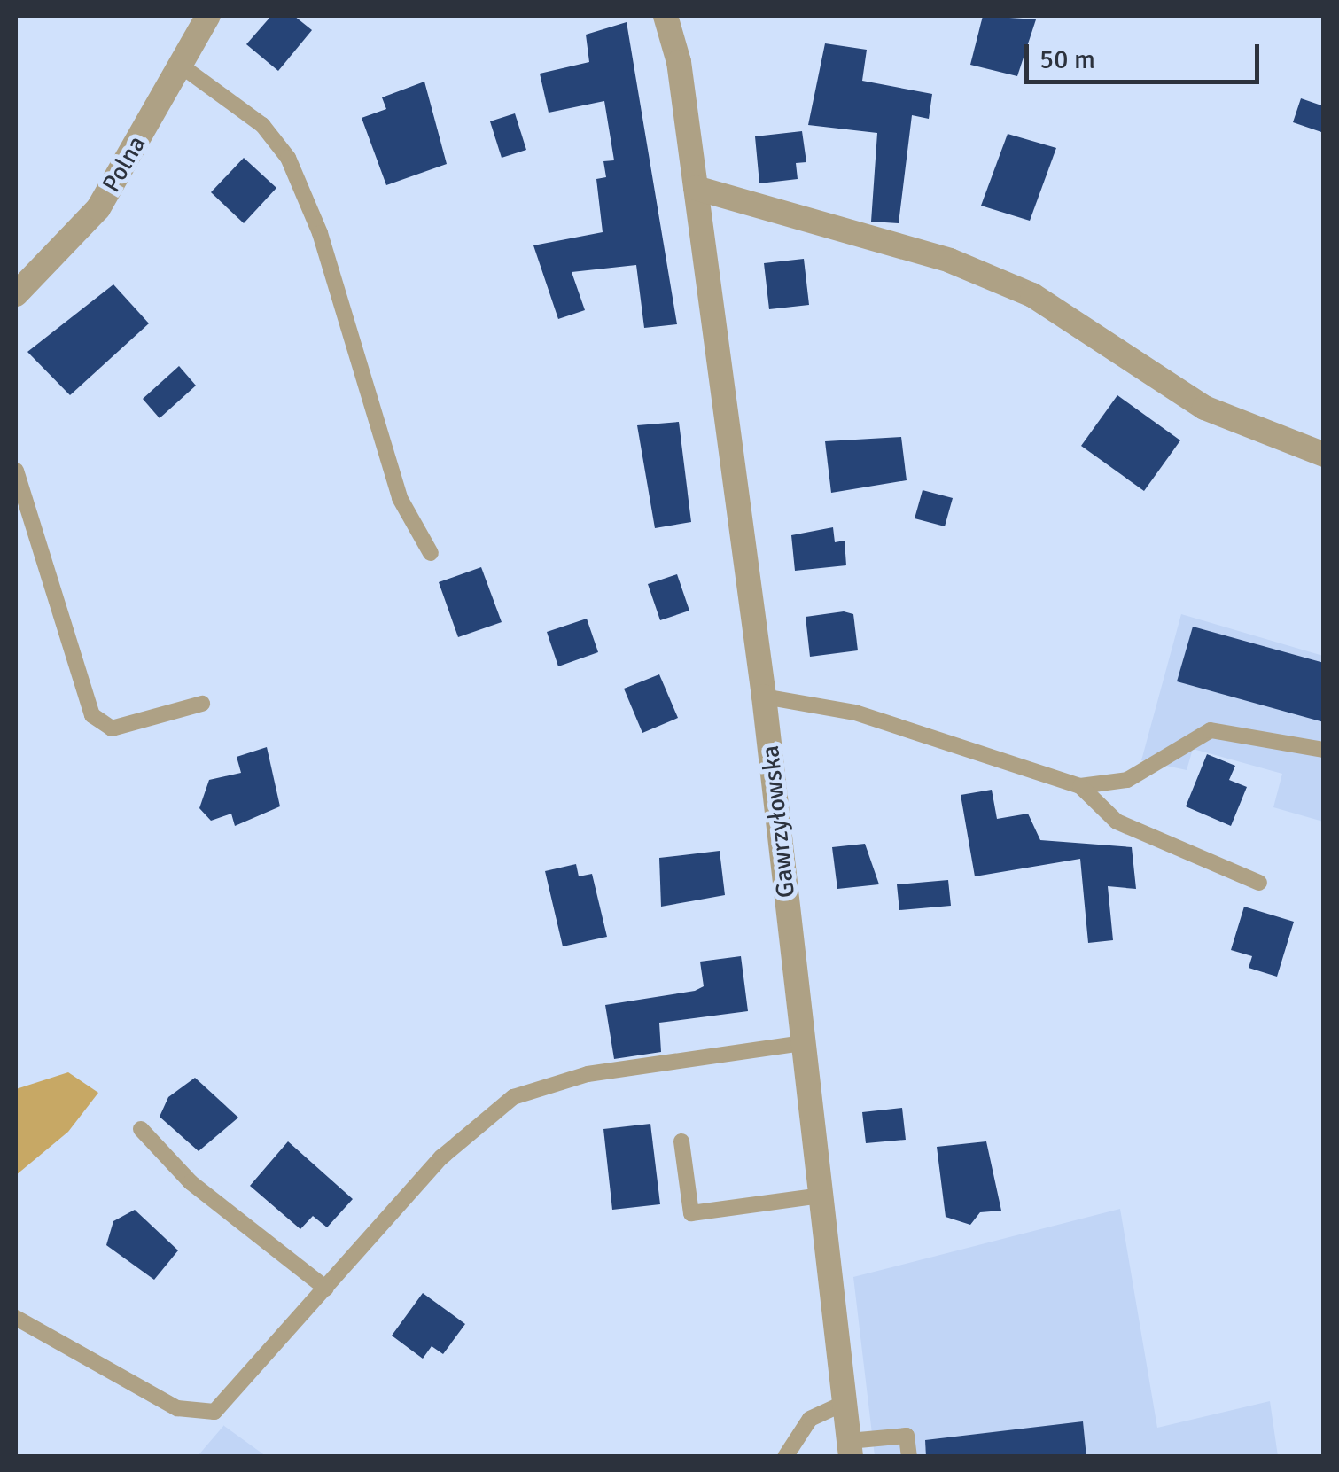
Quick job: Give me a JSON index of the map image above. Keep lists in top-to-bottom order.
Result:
{
  "streets": {
    "street": ["Polna", "Gawrzyłowska"]
  },
  "scale_bar": "50 m"
}
